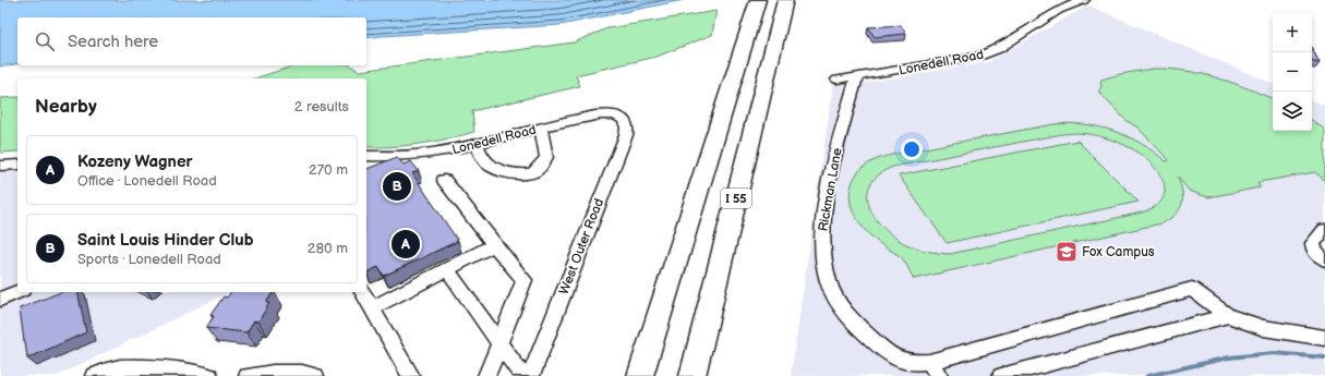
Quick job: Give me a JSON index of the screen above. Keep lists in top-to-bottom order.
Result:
{
  "streets": {
    "highway": ["I 55"],
    "street": ["Lonedell Road", "Rickman Lane", "West Outer Road"]
  },
  "crossings": [
    ["Lonedell Road", "Rickman Lane"],
    ["Lonedell Road", "West Outer Road"]
  ],
  "places": {
    "school or university": ["Fox Campus"]
  },
  "page": {
    "map_buttons": ["+", "−"],
    "search": "Search here",
    "heading": ["Nearby", "2 results"],
    "list": [
      {
        "mark": "A",
        "name": "Kozeny Wagner",
        "note": "Office · Lonedell Road",
        "value": "270 m"
      },
      {
        "mark": "B",
        "name": "Saint Louis Hinder Club",
        "note": "Sports · Lonedell Road",
        "value": "280 m"
      }
    ],
    "pins": ["B", "A"]
  }
}
